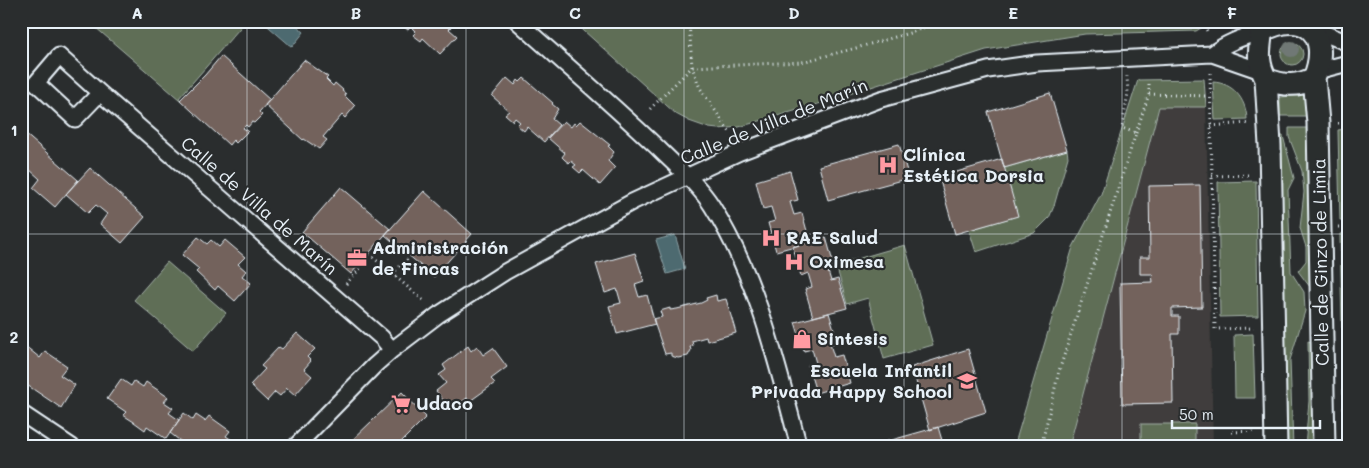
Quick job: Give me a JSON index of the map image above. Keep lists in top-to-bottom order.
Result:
{
  "streets": {
    "main road": ["Calle de Ginzo de Limia"],
    "street": ["Calle de Villa de Marín"]
  },
  "crossings": [
    ["Calle de Villa de Marín", "Calle de Ginzo de Limia"]
  ],
  "places": {
    "hospital": ["Clínica Estética Dorsia", "RAE Salud", "Oximesa"],
    "office": ["Administración de Fincas"],
    "shop": ["Sintesis"],
    "school or university": ["Escuela Infantil Privada Happy School"],
    "supermarket": ["Udaco"]
  },
  "scale_bar": "50 m",
  "grid": {
    "columns": [
      "A",
      "B",
      "C",
      "D",
      "E",
      "F"
    ],
    "rows": ["1", "2"]
  }
}
